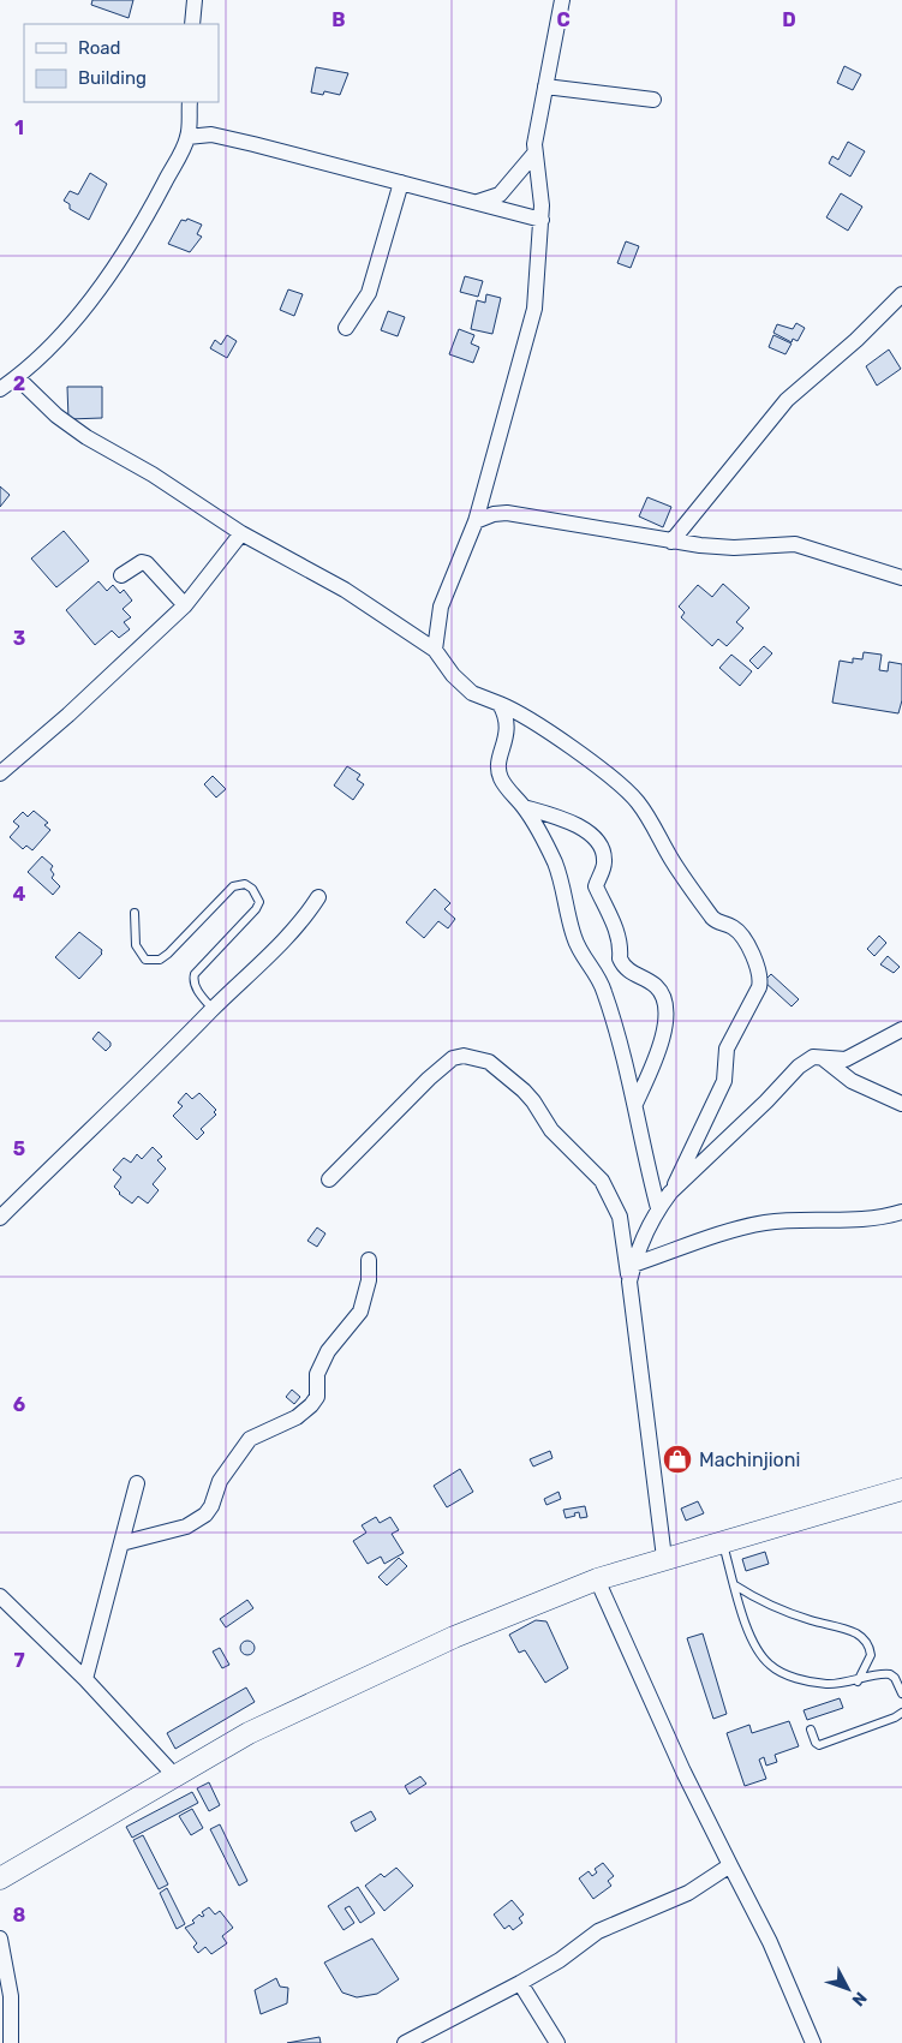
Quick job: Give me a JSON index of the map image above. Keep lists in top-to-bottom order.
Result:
{
  "places": {
    "shop": ["Machinjioni"]
  },
  "legend": ["Road", "Building"],
  "north": "bottom right",
  "grid": {
    "columns": ["B", "C", "D"],
    "rows": [
      "1",
      "2",
      "3",
      "4",
      "5",
      "6",
      "7",
      "8"
    ]
  }
}
